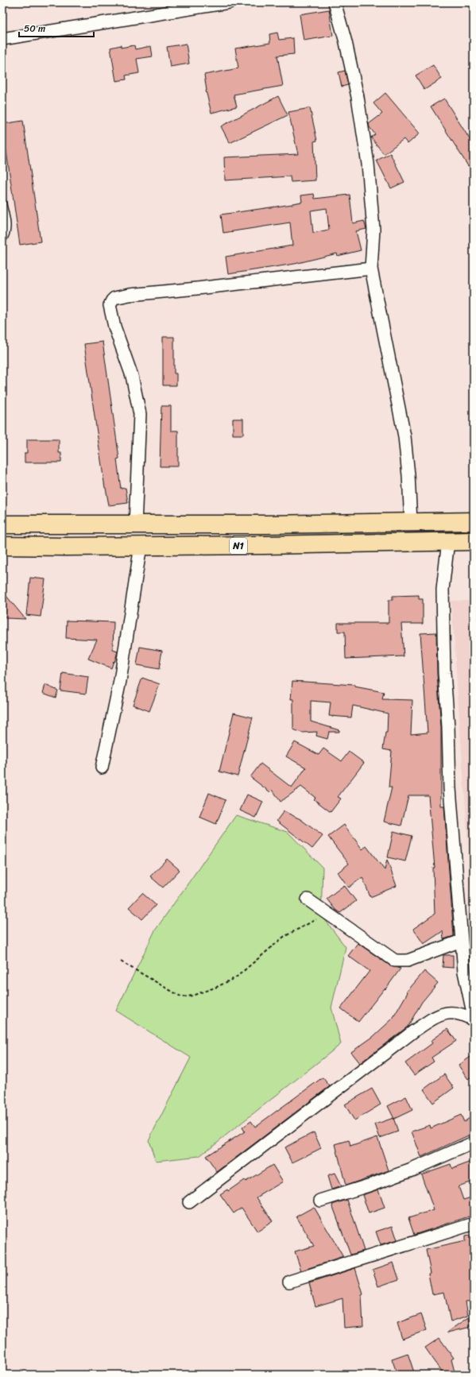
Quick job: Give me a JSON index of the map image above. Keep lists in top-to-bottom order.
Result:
{
  "streets": {
    "main road": ["N1"]
  },
  "scale_bar": "50 m"
}
